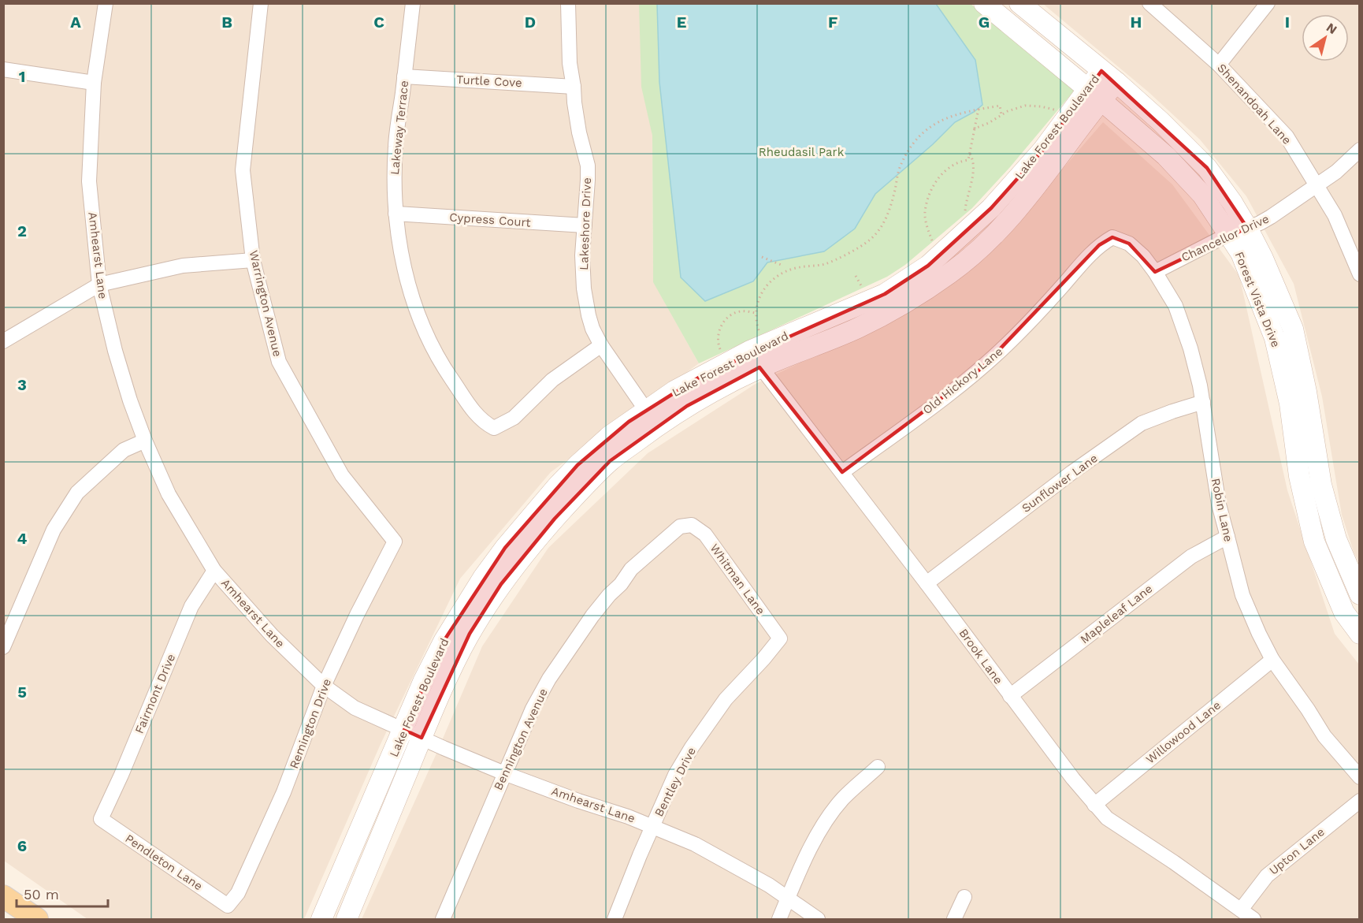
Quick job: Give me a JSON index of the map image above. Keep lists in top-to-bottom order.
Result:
{
  "streets": {
    "main road": ["Lake Forest Boulevard", "Forest Vista Drive"],
    "street": [
      "Turtle Cove",
      "Shenandoah Lane",
      "Lakeway Terrace",
      "Cypress Court",
      "Lakeshore Drive",
      "Chancellor Drive",
      "Amhearst Lane",
      "Warrington Avenue",
      "Old Hickory Lane",
      "Sunflower Lane",
      "Robin Lane",
      "Whitman Lane",
      "Mapleleaf Lane",
      "Brook Lane",
      "Fairmont Drive",
      "Remington Drive",
      "Willowood Lane",
      "Bennington Avenue",
      "Bentley Drive",
      "Upton Lane",
      "Pendleton Lane"
    ]
  },
  "crossings": [
    ["Turtle Cove", "Lakeway Terrace"],
    ["Turtle Cove", "Lakeshore Drive"],
    ["Shenandoah Lane", "Chancellor Drive"],
    ["Lake Forest Boulevard", "Lakeshore Drive"],
    ["Lake Forest Boulevard", "Amhearst Lane"],
    ["Lake Forest Boulevard", "Forest Vista Drive"],
    ["Lake Forest Boulevard", "Brook Lane"],
    ["Lakeway Terrace", "Cypress Court"],
    ["Lakeway Terrace", "Lakeshore Drive"],
    ["Cypress Court", "Lakeshore Drive"],
    ["Chancellor Drive", "Forest Vista Drive"],
    ["Chancellor Drive", "Robin Lane"],
    ["Amhearst Lane", "Fairmont Drive"],
    ["Amhearst Lane", "Remington Drive"],
    ["Amhearst Lane", "Bennington Avenue"],
    ["Amhearst Lane", "Bentley Drive"],
    ["Warrington Avenue", "Remington Drive"],
    ["Old Hickory Lane", "Robin Lane"],
    ["Old Hickory Lane", "Brook Lane"],
    ["Sunflower Lane", "Robin Lane"],
    ["Sunflower Lane", "Brook Lane"],
    ["Robin Lane", "Mapleleaf Lane"],
    ["Robin Lane", "Willowood Lane"],
    ["Whitman Lane", "Bennington Avenue"],
    ["Whitman Lane", "Bentley Drive"],
    ["Mapleleaf Lane", "Brook Lane"],
    ["Brook Lane", "Willowood Lane"],
    ["Brook Lane", "Upton Lane"],
    ["Fairmont Drive", "Pendleton Lane"],
    ["Remington Drive", "Pendleton Lane"]
  ],
  "parks": ["Rheudasil Park"],
  "scale_bar": "50 m",
  "north": "top right",
  "grid": {
    "columns": [
      "A",
      "B",
      "C",
      "D",
      "E",
      "F",
      "G",
      "H",
      "I"
    ],
    "rows": [
      "1",
      "2",
      "3",
      "4",
      "5",
      "6"
    ]
  }
}
